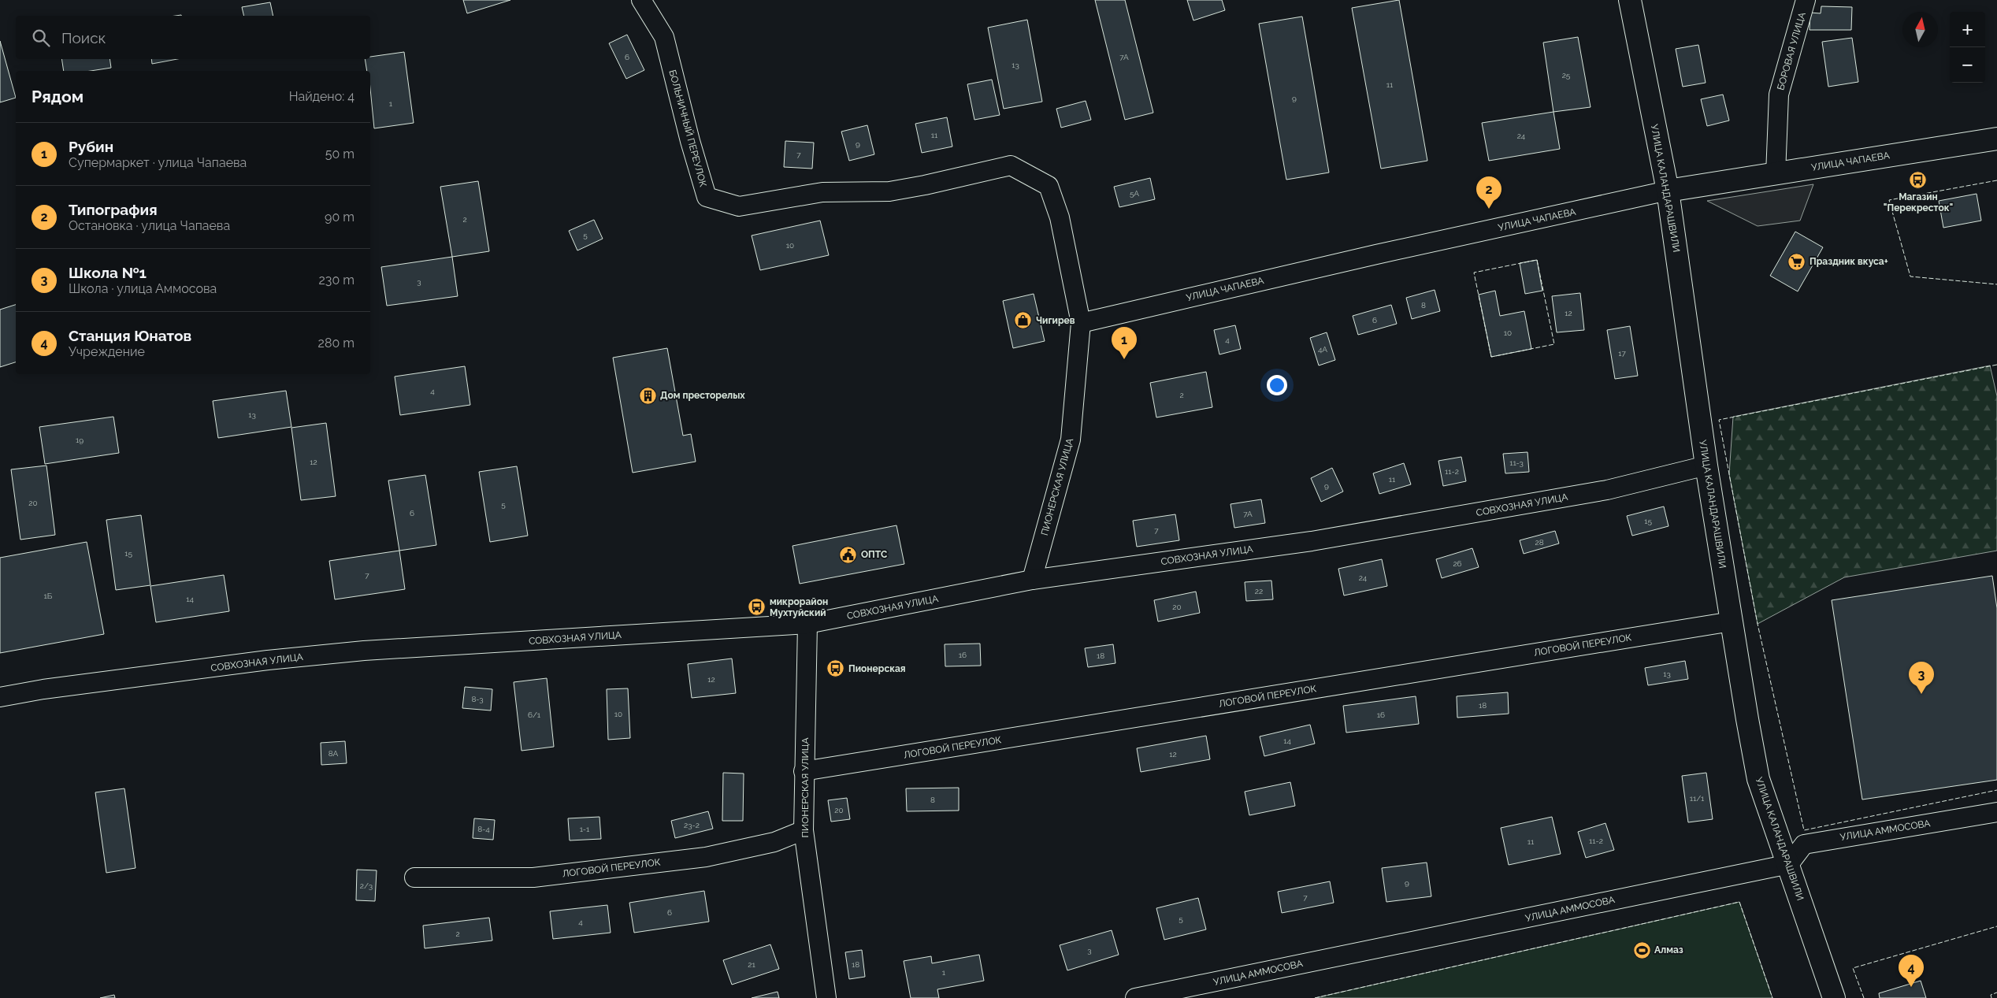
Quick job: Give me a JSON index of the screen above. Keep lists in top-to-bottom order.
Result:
{
  "streets": {
    "main road": ["УЛИЦА ЧАПАЕВА", "УЛИЦА КАЛАНДАРАШВИЛИ"],
    "street": [
      "БОРОВАЯ УЛИЦА",
      "БОЛЬНИЧНЫЙ ПЕРЕУЛОК",
      "ПИОНЕРСКАЯ УЛИЦА",
      "СОВХОЗНАЯ УЛИЦА",
      "ЛОГОВОЙ ПЕРЕУЛОК",
      "УЛИЦА АММОСОВА"
    ]
  },
  "crossings": [
    ["БОРОВАЯ УЛИЦА", "УЛИЦА ЧАПАЕВА"],
    ["БОЛЬНИЧНЫЙ ПЕРЕУЛОК", "УЛИЦА ЧАПАЕВА"],
    ["БОЛЬНИЧНЫЙ ПЕРЕУЛОК", "ПИОНЕРСКАЯ УЛИЦА"],
    ["УЛИЦА ЧАПАЕВА", "УЛИЦА КАЛАНДАРАШВИЛИ"],
    ["УЛИЦА ЧАПАЕВА", "ПИОНЕРСКАЯ УЛИЦА"],
    ["УЛИЦА КАЛАНДАРАШВИЛИ", "СОВХОЗНАЯ УЛИЦА"],
    ["УЛИЦА КАЛАНДАРАШВИЛИ", "ЛОГОВОЙ ПЕРЕУЛОК"],
    ["УЛИЦА КАЛАНДАРАШВИЛИ", "УЛИЦА АММОСОВА"],
    ["ПИОНЕРСКАЯ УЛИЦА", "СОВХОЗНАЯ УЛИЦА"],
    ["ПИОНЕРСКАЯ УЛИЦА", "ЛОГОВОЙ ПЕРЕУЛОК"]
  ],
  "places": {
    "bus stop": ["Магазин \"Перекресток\"", "микрорайон Мухтуйский", "Пионерская"],
    "supermarket": ["Праздник вкуса+"],
    "shop": ["Чигирев"],
    "building": ["Дом престорелых"],
    "public building": ["ОПТС"],
    "sports": ["Алмаз"]
  },
  "house_numbers": [
    "6",
    "7А",
    "13",
    "25",
    "11",
    "9",
    "1",
    "11",
    "24",
    "9",
    "7",
    "5А",
    "2",
    "5",
    "10",
    "3",
    "8",
    "12",
    "6",
    "10",
    "4",
    "4А",
    "17",
    "4",
    "2",
    "13",
    "19",
    "12",
    "11-3",
    "11-2",
    "11",
    "9",
    "20",
    "5",
    "6",
    "7А",
    "15",
    "7",
    "28",
    "15",
    "26",
    "7",
    "24",
    "22",
    "1Б",
    "14",
    "20",
    "16",
    "18",
    "13",
    "12",
    "8-3",
    "18",
    "10",
    "6/1",
    "16",
    "14",
    "8А",
    "12",
    "11/1",
    "8",
    "20",
    "23-2",
    "8-4",
    "1-1",
    "11-2",
    "11",
    "9",
    "2/3",
    "7",
    "6",
    "5",
    "4",
    "2",
    "3",
    "21",
    "18",
    "1"
  ],
  "north": "top",
  "page": {
    "map_buttons": ["+", "−"],
    "search": "Поиск",
    "heading": ["Рядом", "Найдено: 4"],
    "list": [
      {
        "mark": "1",
        "name": "Рубин",
        "note": "Супермаркет · улица Чапаева",
        "value": "50 m"
      },
      {
        "mark": "2",
        "name": "Типография",
        "note": "Остановка · улица Чапаева",
        "value": "90 m"
      },
      {
        "mark": "3",
        "name": "Школа №1",
        "note": "Школа · улица Аммосова",
        "value": "230 m"
      },
      {
        "mark": "4",
        "name": "Станция Юнатов",
        "note": "Учреждение",
        "value": "280 m"
      }
    ],
    "pins": [
      "2",
      "1",
      "3",
      "4"
    ]
  }
}
